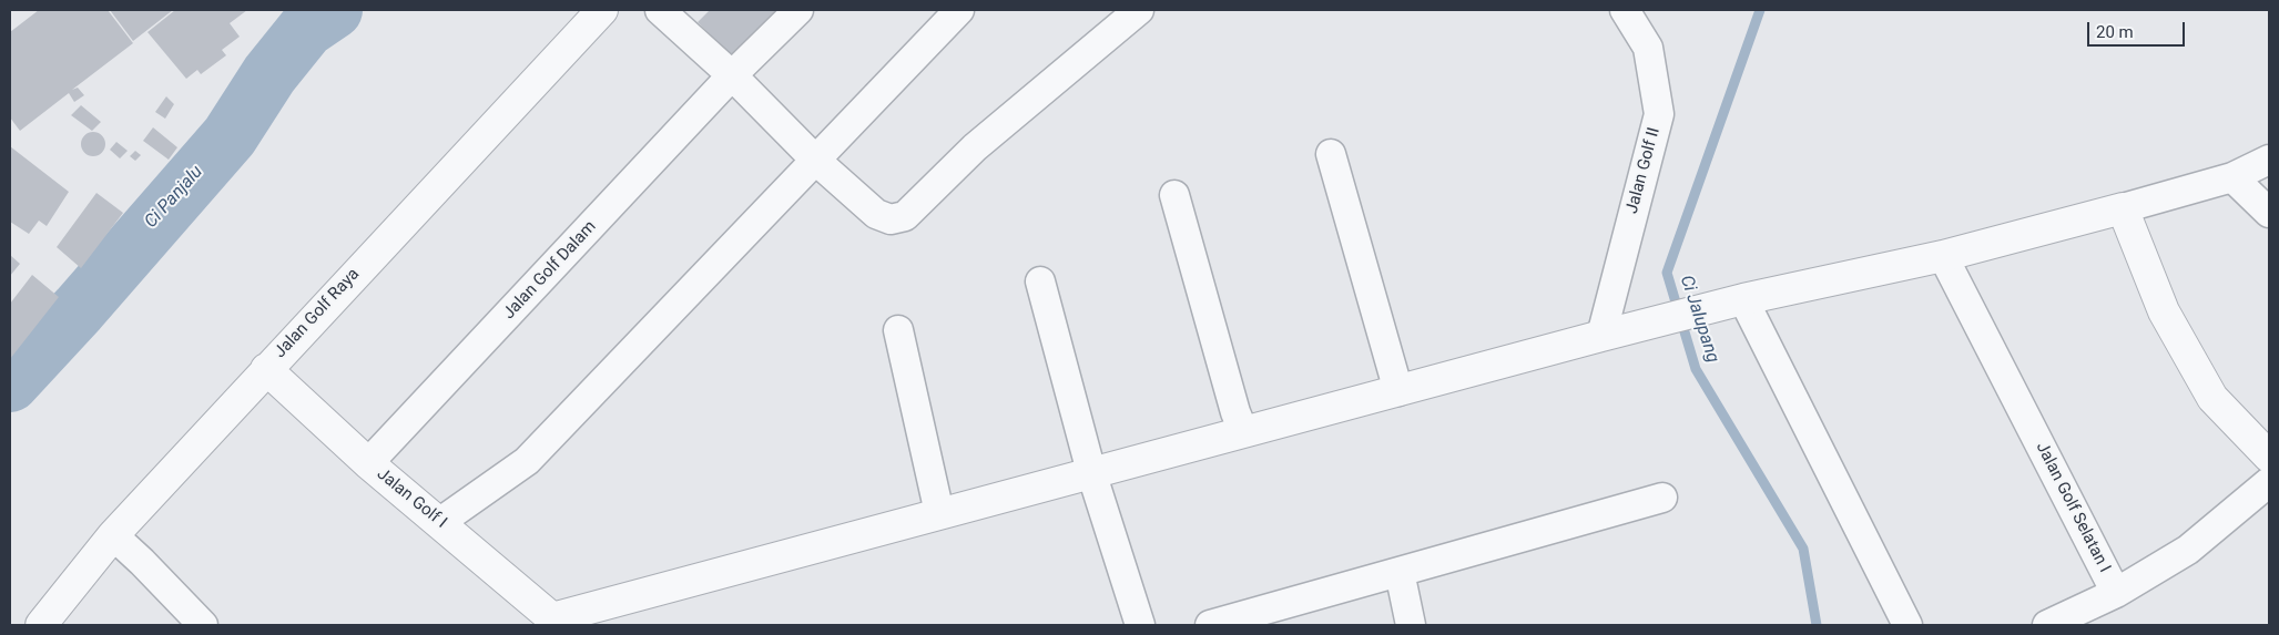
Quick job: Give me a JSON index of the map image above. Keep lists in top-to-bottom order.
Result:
{
  "streets": {
    "street": [
      "Jalan Golf II",
      "Jalan Golf Dalam",
      "Jalan Golf Raya",
      "Jalan Golf I",
      "Jalan Golf Selatan I"
    ]
  },
  "crossings": [
    ["Jalan Golf Dalam", "Jalan Golf I"],
    ["Jalan Golf Raya", "Jalan Golf I"]
  ],
  "water": ["Ci Panjalu", "Ci Jalupang"],
  "scale_bar": "20 m"
}
